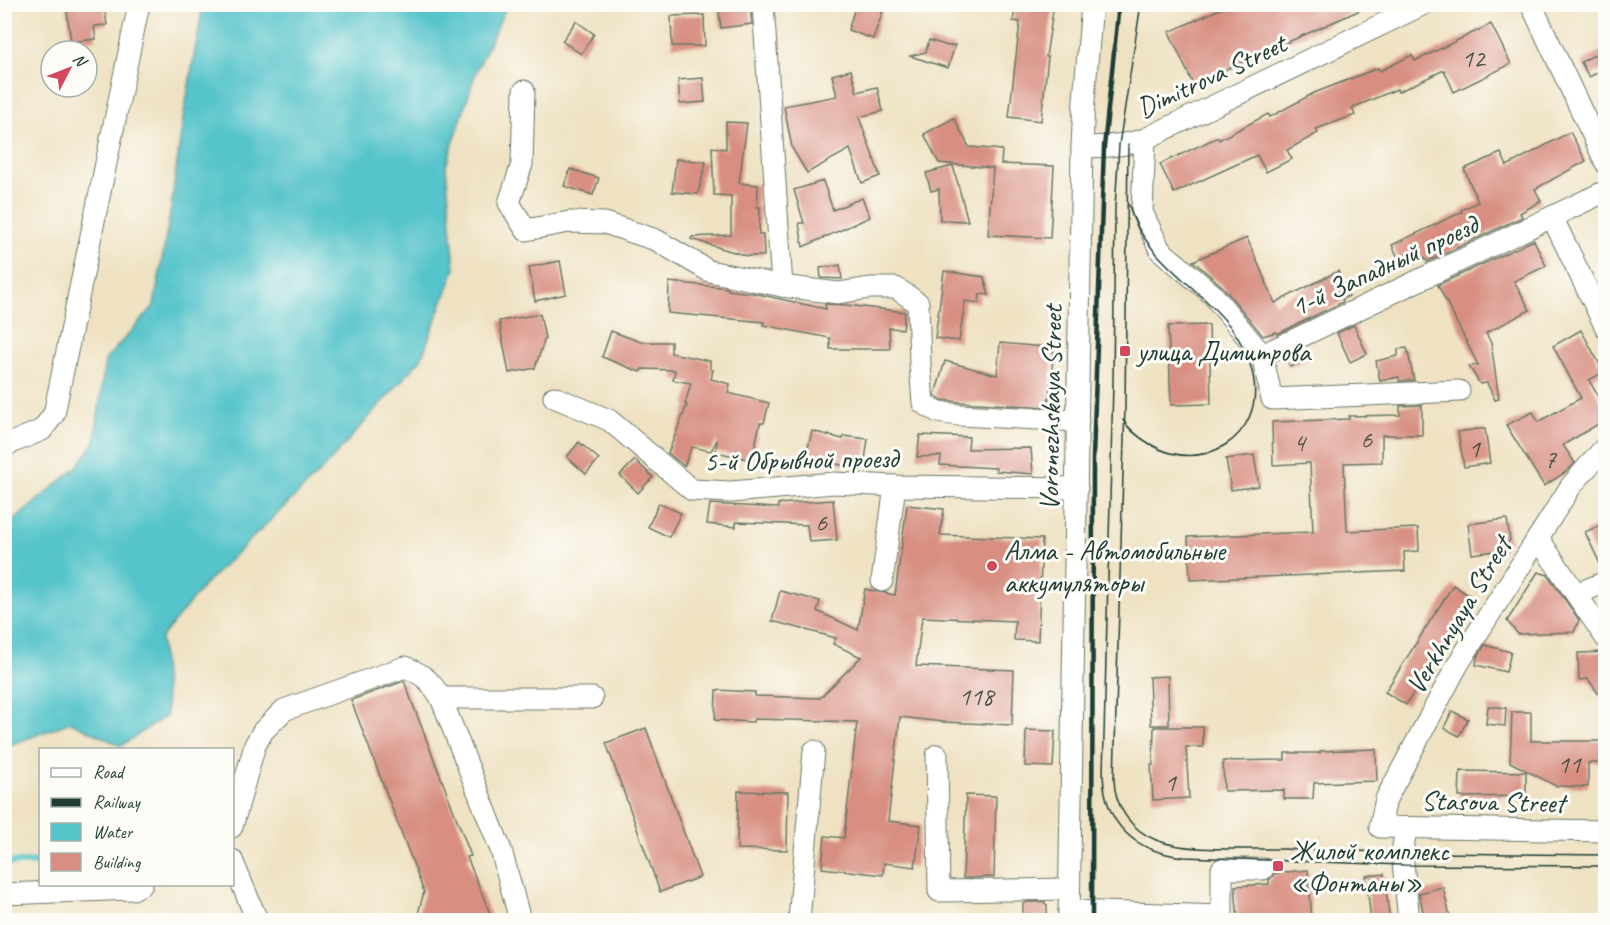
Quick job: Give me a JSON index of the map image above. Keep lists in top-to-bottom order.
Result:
{
  "streets": {
    "street": [
      "Dimitrova Street",
      "1-й Западный проезд",
      "Voronezhskaya Street",
      "5-й Обрывной проезд",
      "Verkhnyaya Street",
      "Stasova Street"
    ]
  },
  "crossings": [
    ["Dimitrova Street", "Voronezhskaya Street"],
    ["Voronezhskaya Street", "5-й Обрывной проезд"],
    ["Verkhnyaya Street", "Stasova Street"]
  ],
  "places": {
    "transit": ["улица Димитрова", "Жилой комплекс «Фонтаны»"],
    "other": ["Алма - Автомобильные аккумуляторы"]
  },
  "house_numbers": [
    "12",
    "6",
    "4",
    "1",
    "7",
    "6",
    "118",
    "11",
    "1"
  ],
  "legend": [
    "Road",
    "Railway",
    "Water",
    "Building"
  ],
  "north": "top right"
}
